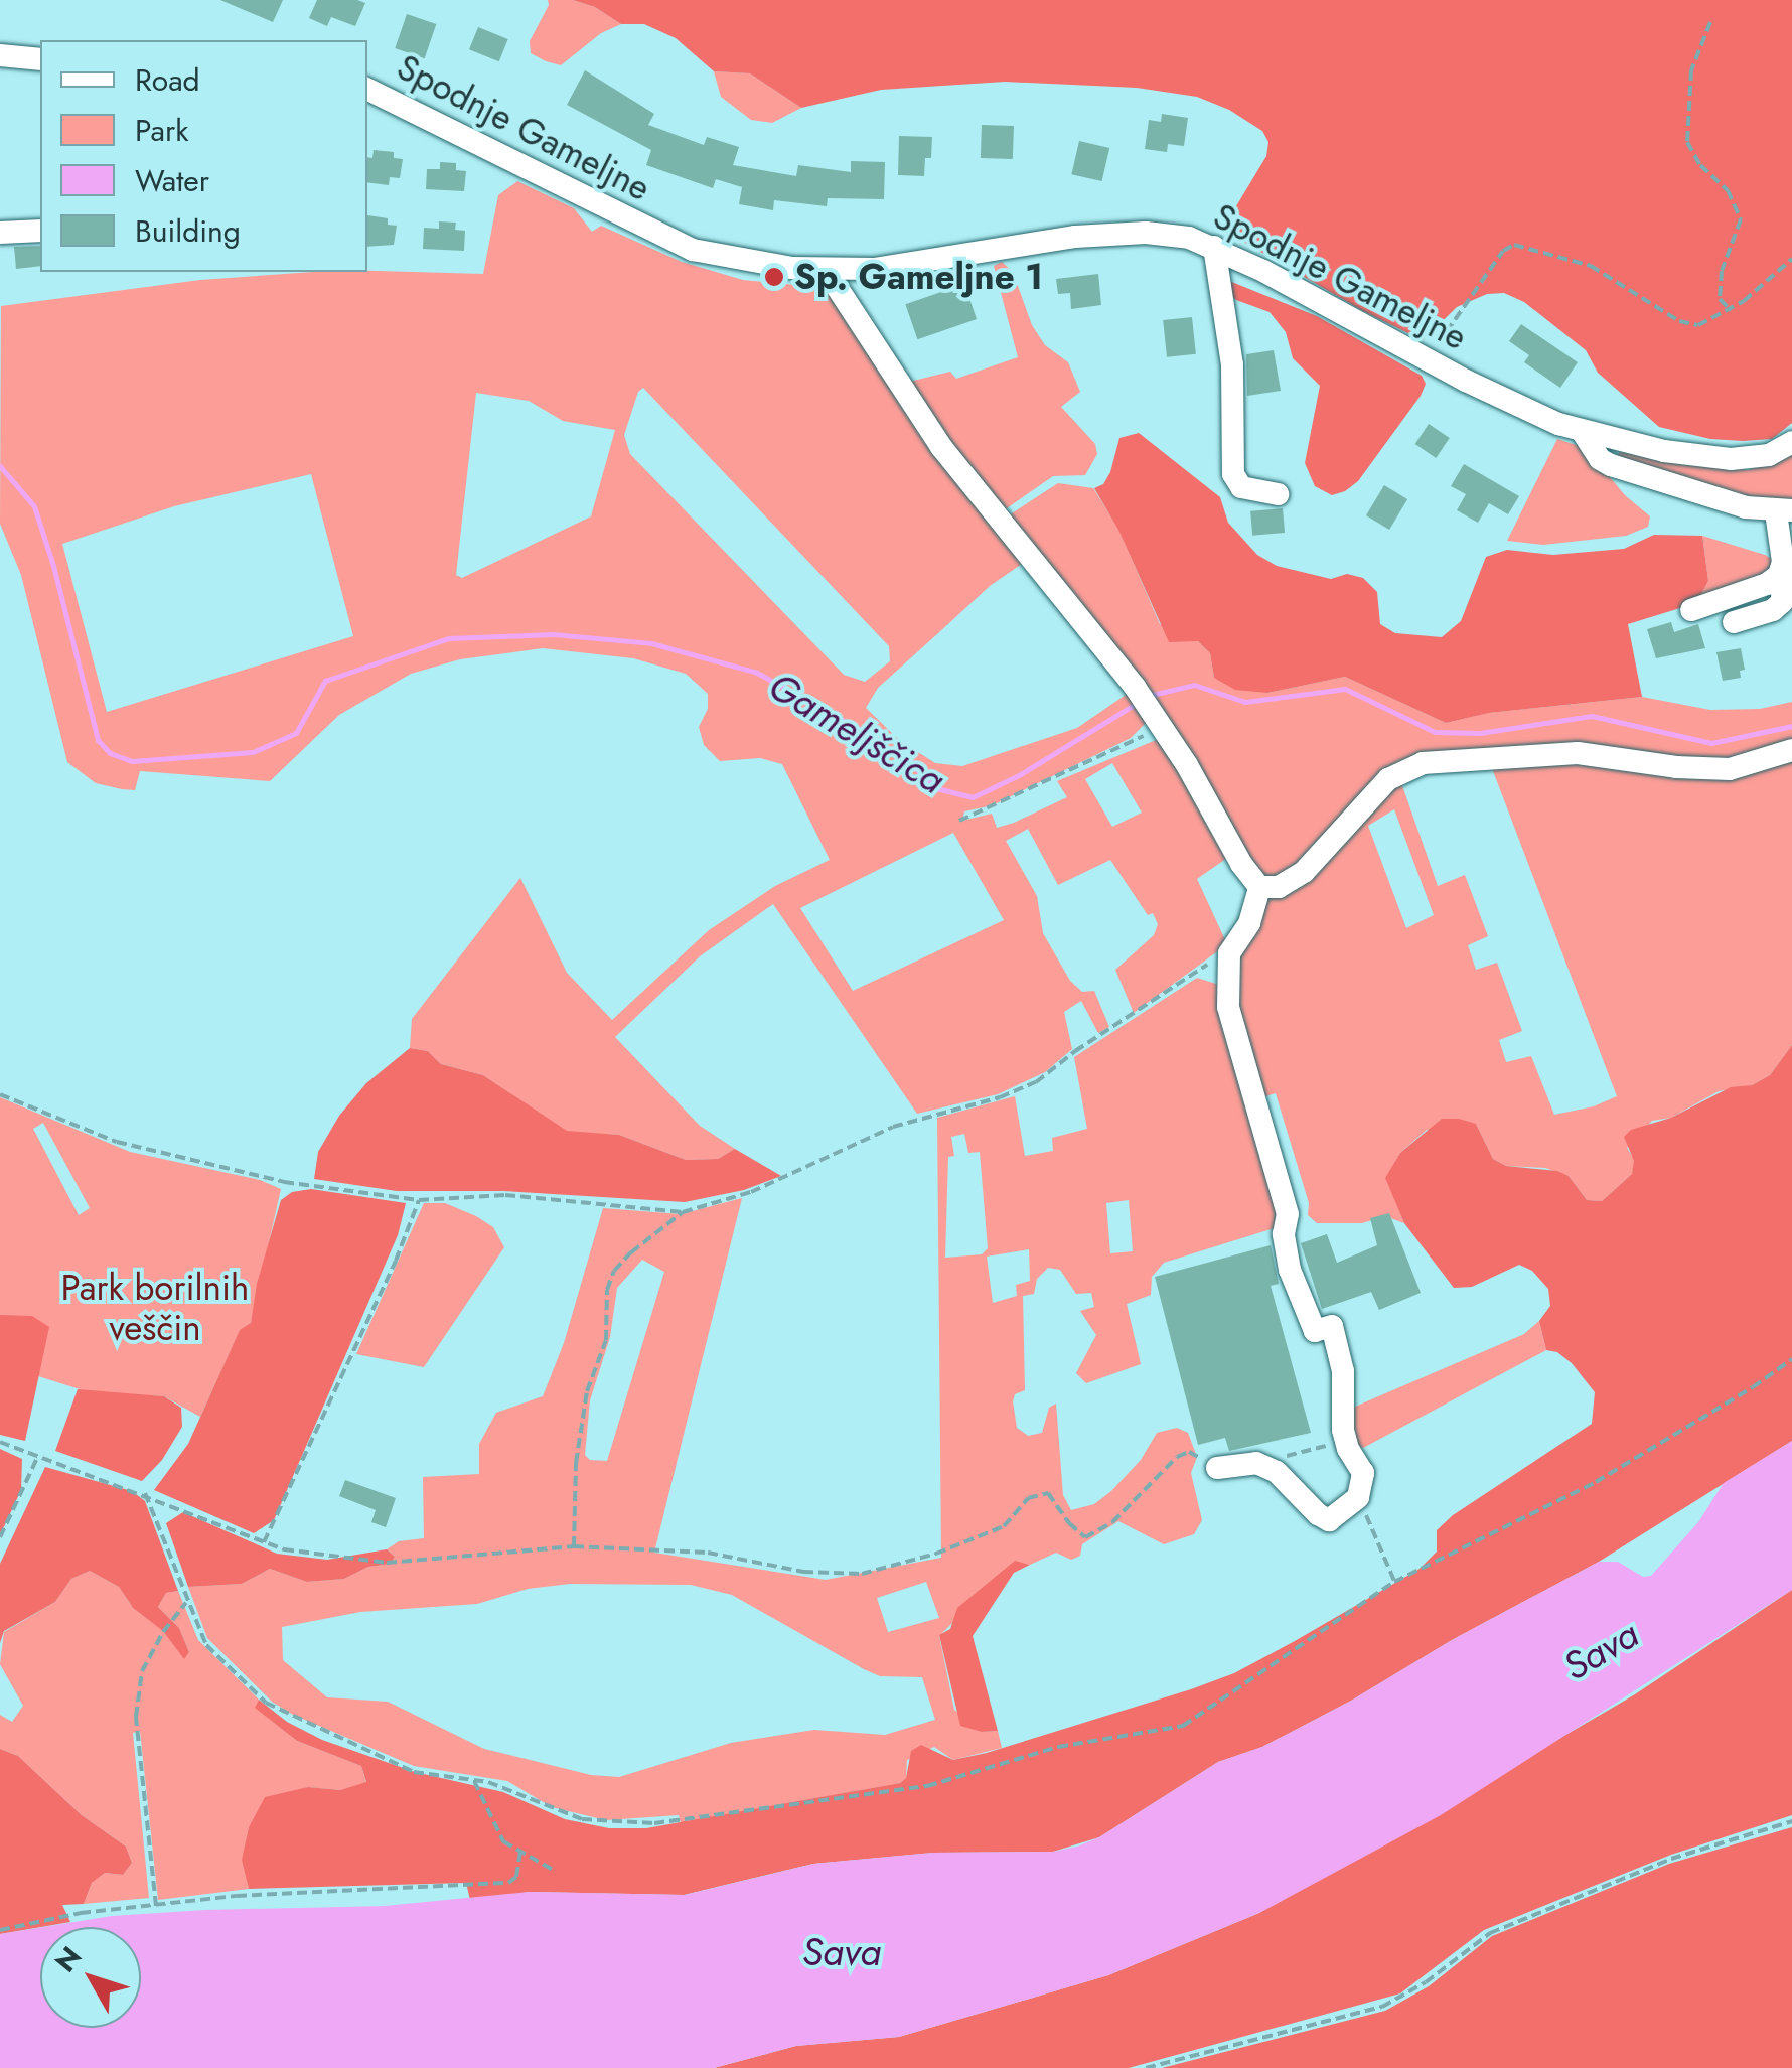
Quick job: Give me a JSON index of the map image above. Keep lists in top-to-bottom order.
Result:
{
  "streets": {
    "street": ["Spodnje Gameljne"]
  },
  "water": ["Gameljščica", "Sava"],
  "parks": ["Park borilnih veščin"],
  "places": ["Sp. Gameljne 1"],
  "legend": [
    "Road",
    "Park",
    "Water",
    "Building"
  ],
  "north": "top left"
}
